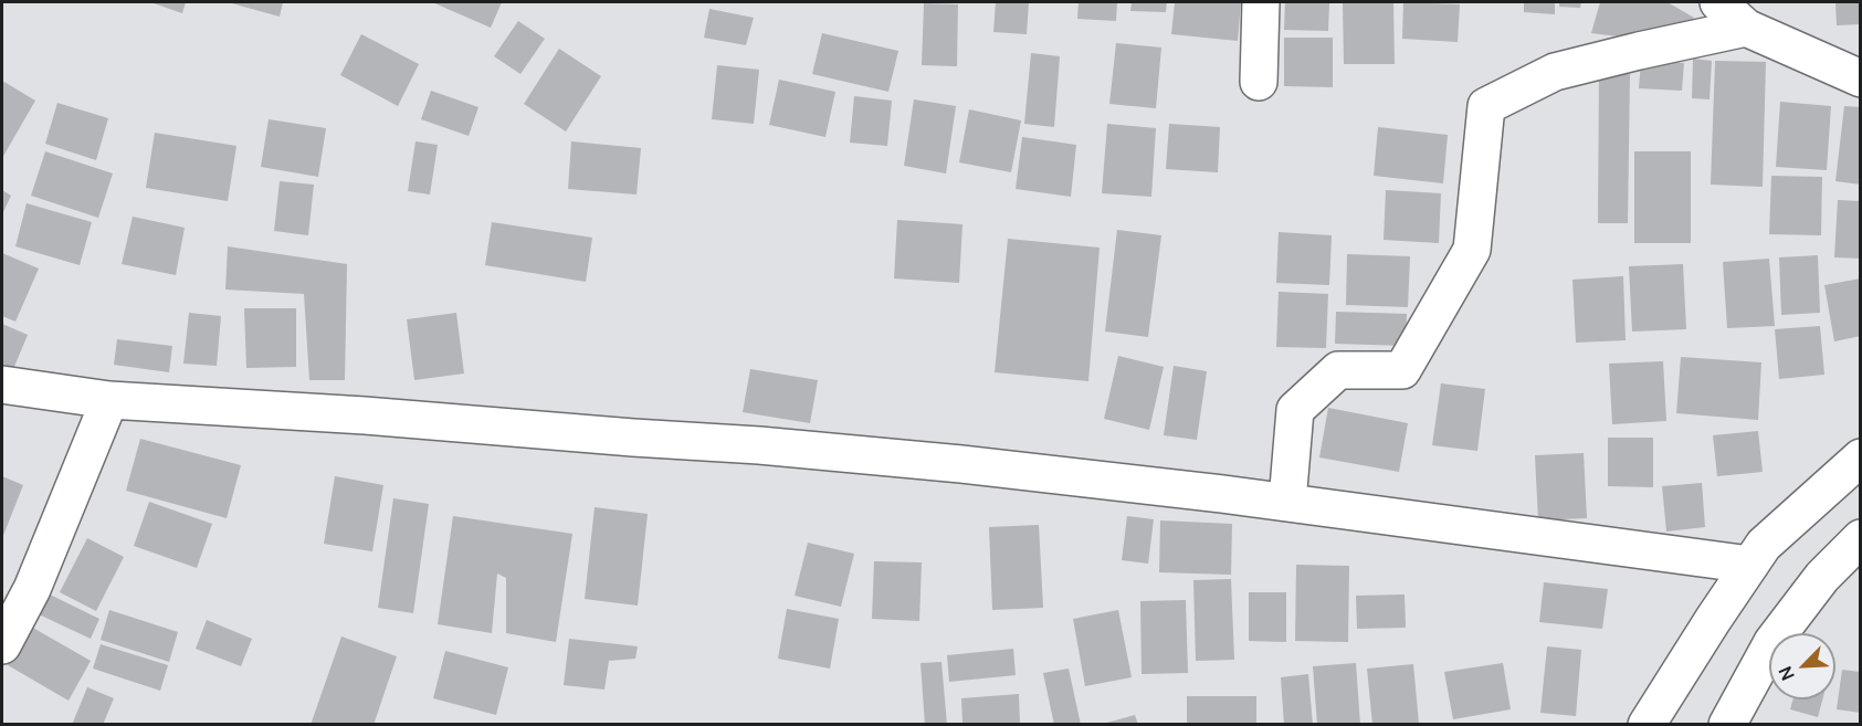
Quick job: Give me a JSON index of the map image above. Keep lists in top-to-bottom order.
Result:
{
  "north": "bottom left"
}
